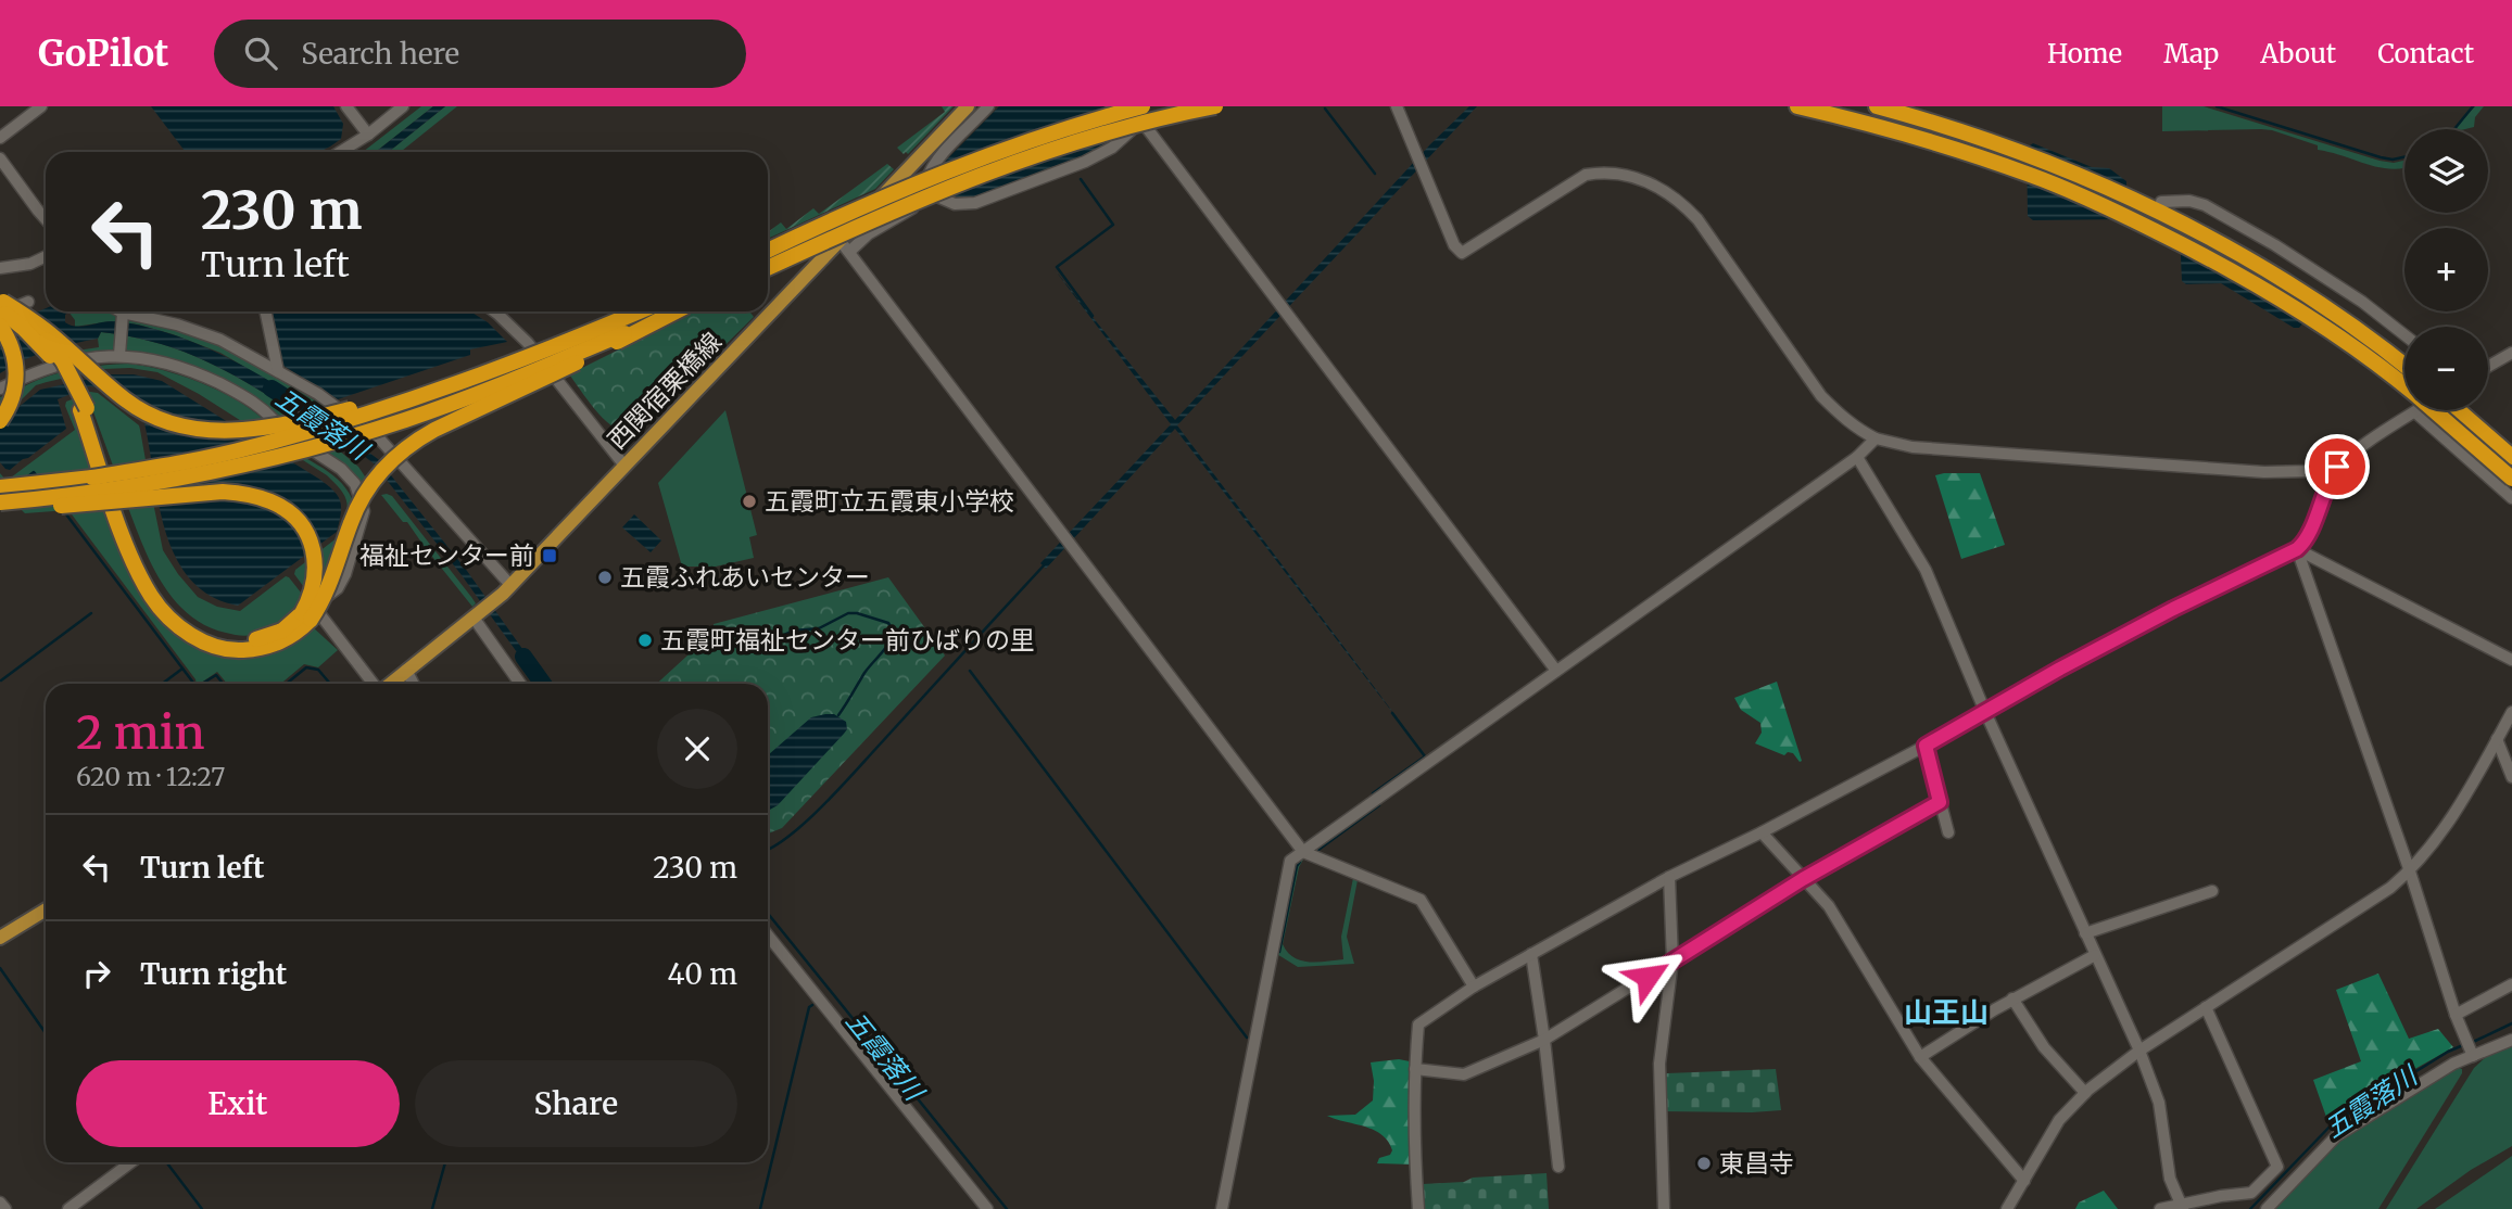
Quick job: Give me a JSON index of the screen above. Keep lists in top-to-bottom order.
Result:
{
  "streets": {
    "main road": ["西関宿栗橋線"]
  },
  "districts": ["山王山"],
  "water": ["五霞落川"],
  "places": {
    "other": [
      "五霞町立五霞東小学校",
      "五霞ふれあいセンター",
      "五霞町福祉センター前ひばりの里",
      "東昌寺"
    ],
    "transit": ["福祉センター前"]
  },
  "page": {
    "header": "GoPilot",
    "search": "Search here",
    "nav": [
      "Home",
      "Map",
      "About",
      "Contact"
    ],
    "map_buttons": ["+", "−"],
    "turn": ["230 m", "Turn left"],
    "heading": ["2 min", "620 m · 12:27"],
    "list": [
      {
        "name": "Turn left",
        "value": "230 m"
      },
      {
        "name": "Turn right",
        "value": "40 m"
      }
    ],
    "buttons": ["Exit", "Share"]
  }
}
